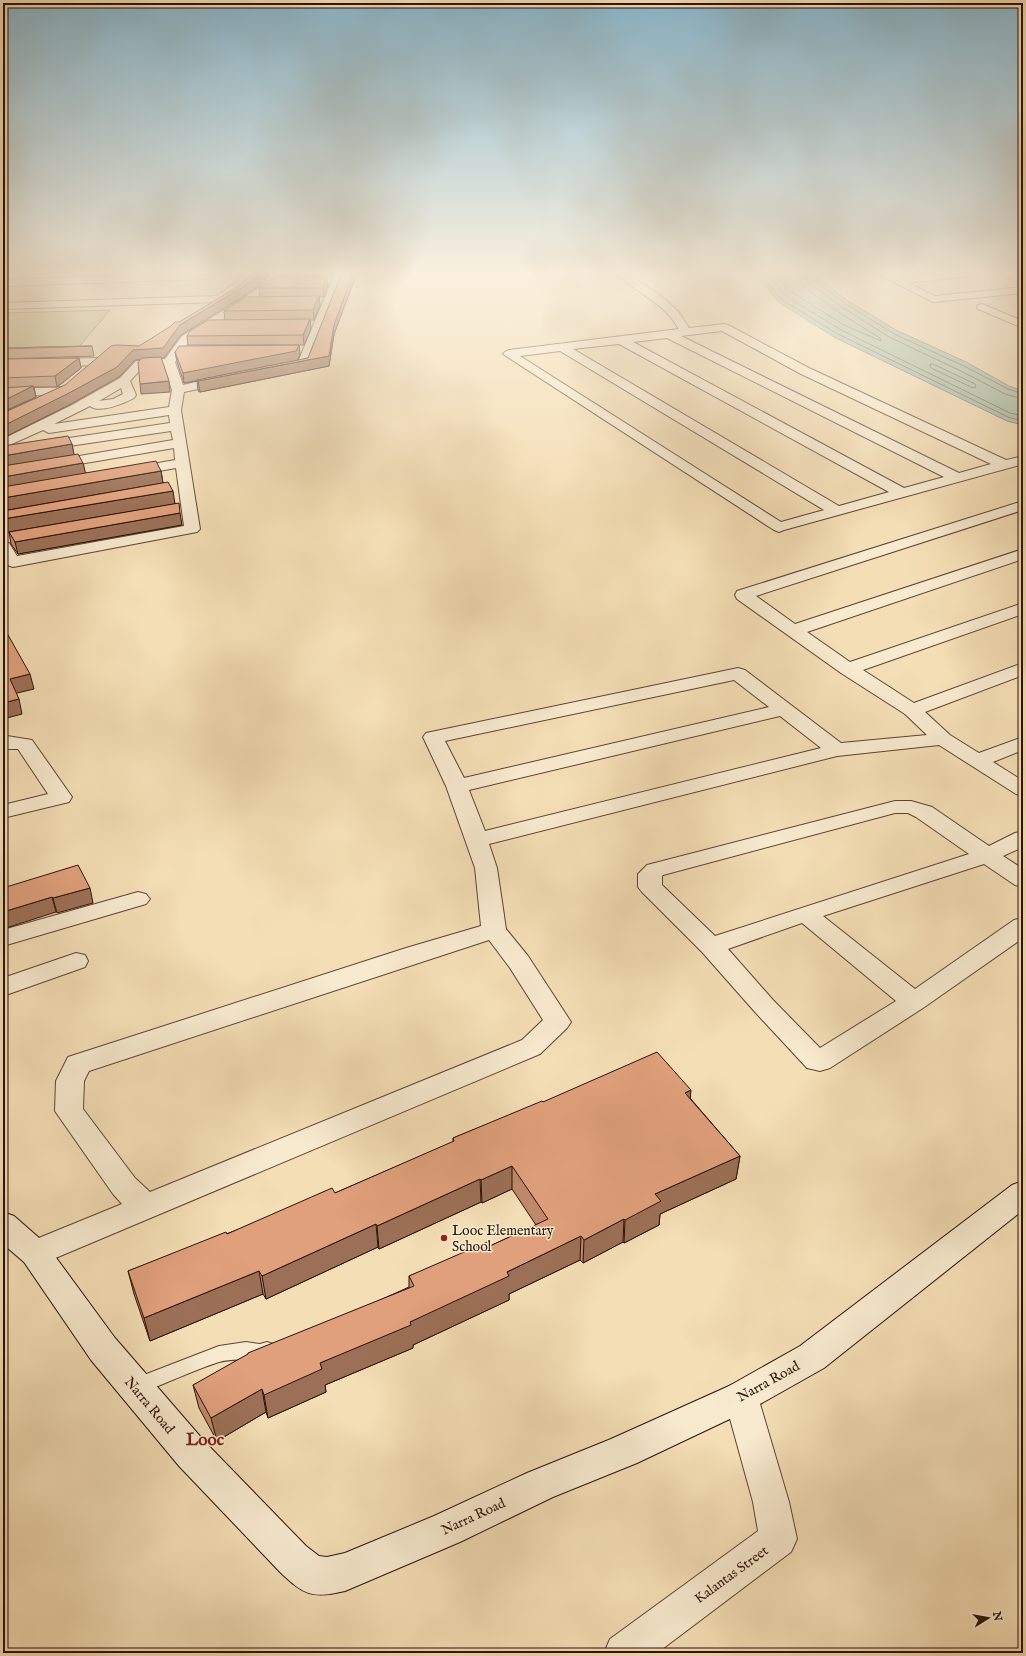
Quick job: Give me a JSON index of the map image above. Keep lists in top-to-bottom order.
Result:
{
  "streets": {
    "street": ["Narra Road", "Kalantas Street"]
  },
  "crossings": [
    ["Narra Road", "Kalantas Street"]
  ],
  "districts": ["Looc"],
  "places": ["Looc Elementary School"],
  "north": "right"
}
